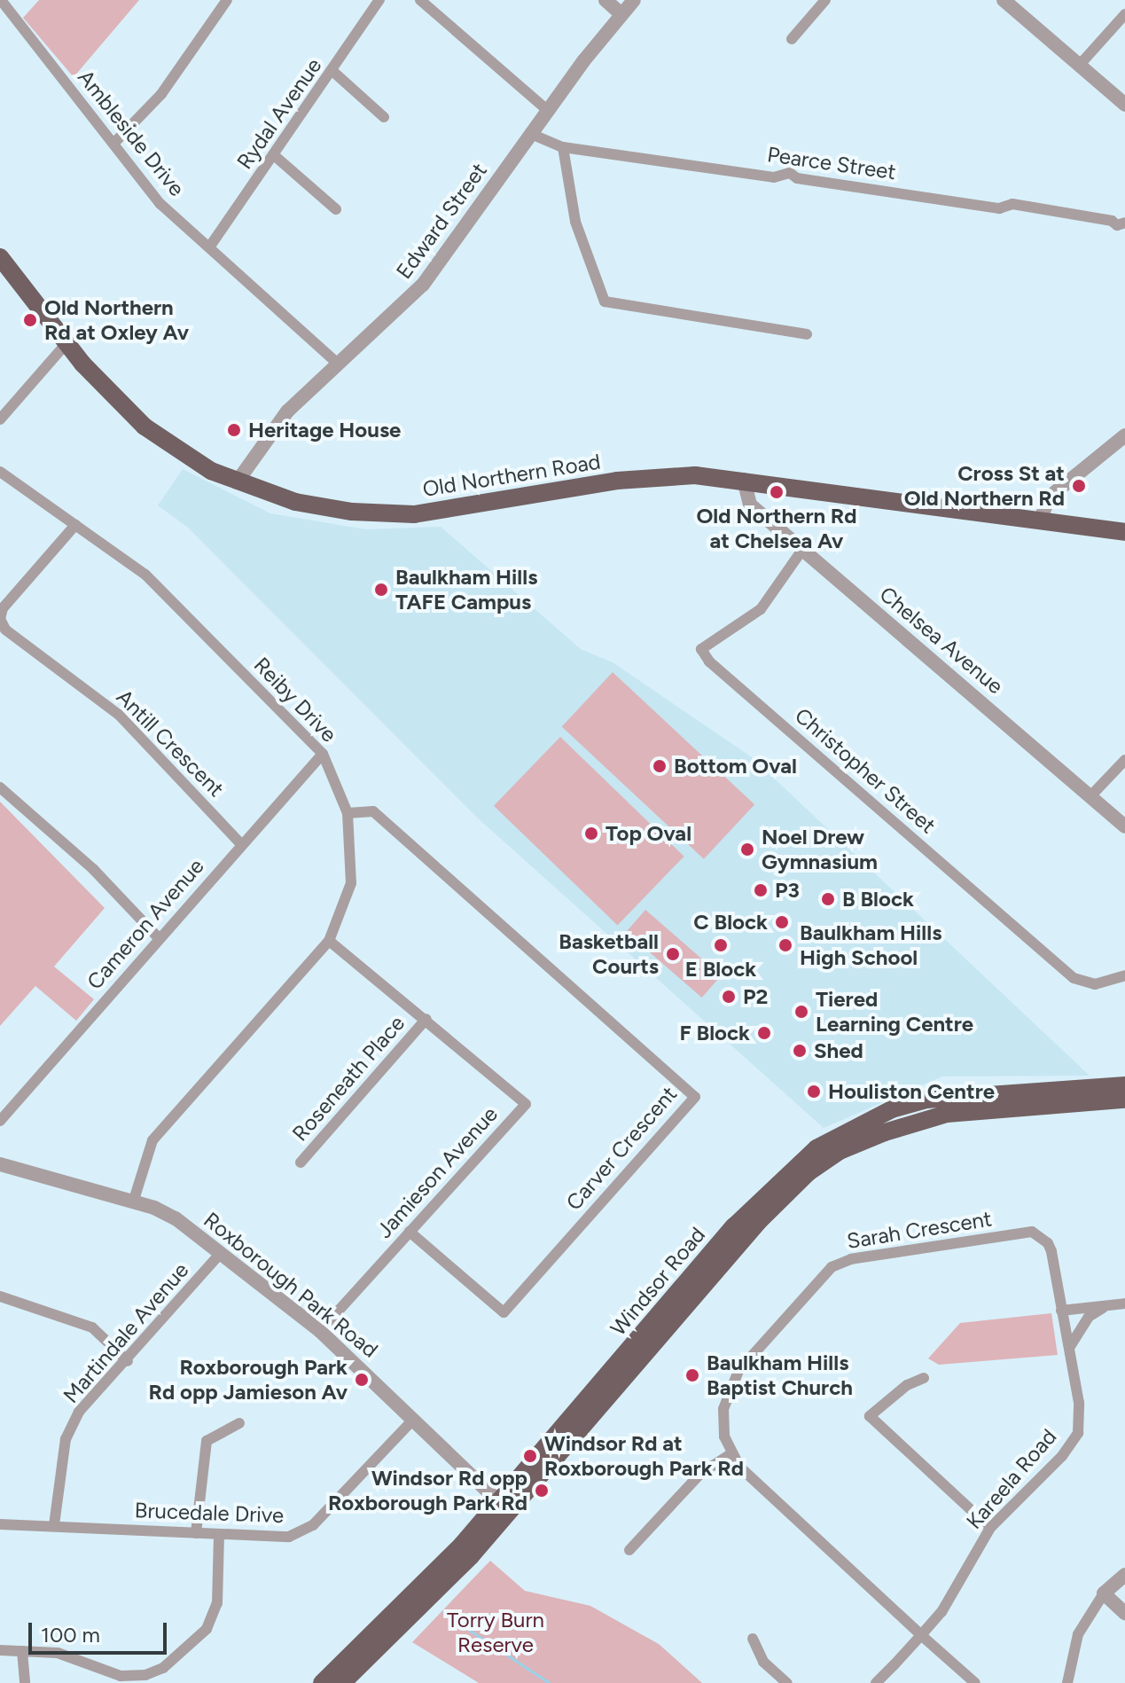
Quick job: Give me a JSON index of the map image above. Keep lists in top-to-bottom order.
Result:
{
  "streets": {
    "main road": ["Old Northern Road", "Windsor Road"],
    "street": [
      "Rydal Avenue",
      "Ambleside Drive",
      "Pearce Street",
      "Edward Street",
      "Chelsea Avenue",
      "Reiby Drive",
      "Antill Crescent",
      "Christopher Street",
      "Cameron Avenue",
      "Roseneath Place",
      "Carver Crescent",
      "Jamieson Avenue",
      "Sarah Crescent",
      "Roxborough Park Road",
      "Martindale Avenue",
      "Kareela Road",
      "Brucedale Drive"
    ]
  },
  "crossings": [
    ["Rydal Avenue", "Ambleside Drive"],
    ["Ambleside Drive", "Edward Street"],
    ["Pearce Street", "Edward Street"],
    ["Edward Street", "Old Northern Road"],
    ["Old Northern Road", "Chelsea Avenue"],
    ["Chelsea Avenue", "Christopher Street"],
    ["Reiby Drive", "Antill Crescent"],
    ["Reiby Drive", "Cameron Avenue"],
    ["Reiby Drive", "Carver Crescent"],
    ["Reiby Drive", "Jamieson Avenue"],
    ["Reiby Drive", "Roxborough Park Road"],
    ["Antill Crescent", "Cameron Avenue"],
    ["Roseneath Place", "Jamieson Avenue"],
    ["Carver Crescent", "Jamieson Avenue"],
    ["Jamieson Avenue", "Roxborough Park Road"],
    ["Sarah Crescent", "Kareela Road"],
    ["Windsor Road", "Roxborough Park Road"],
    ["Roxborough Park Road", "Martindale Avenue"],
    ["Roxborough Park Road", "Brucedale Drive"],
    ["Martindale Avenue", "Brucedale Drive"]
  ],
  "parks": ["Torry Burn Reserve"],
  "places": [
    "Old Northern Rd at Oxley Av",
    "Heritage House",
    "Cross St at Old Northern Rd",
    "Old Northern Rd at Chelsea Av",
    "Baulkham Hills TAFE Campus",
    "Bottom Oval",
    "Top Oval",
    "Noel Drew Gymnasium",
    "P3",
    "B Block",
    "C Block",
    "E Block",
    "Baulkham Hills High School",
    "Basketball Courts",
    "P2",
    "Tiered Learning Centre",
    "F Block",
    "Shed",
    "Houliston Centre",
    "Baulkham Hills Baptist Church",
    "Roxborough Park Rd opp Jamieson Av",
    "Windsor Rd at Roxborough Park Rd",
    "Windsor Rd opp Roxborough Park Rd"
  ],
  "scale_bar": "100 m"
}
